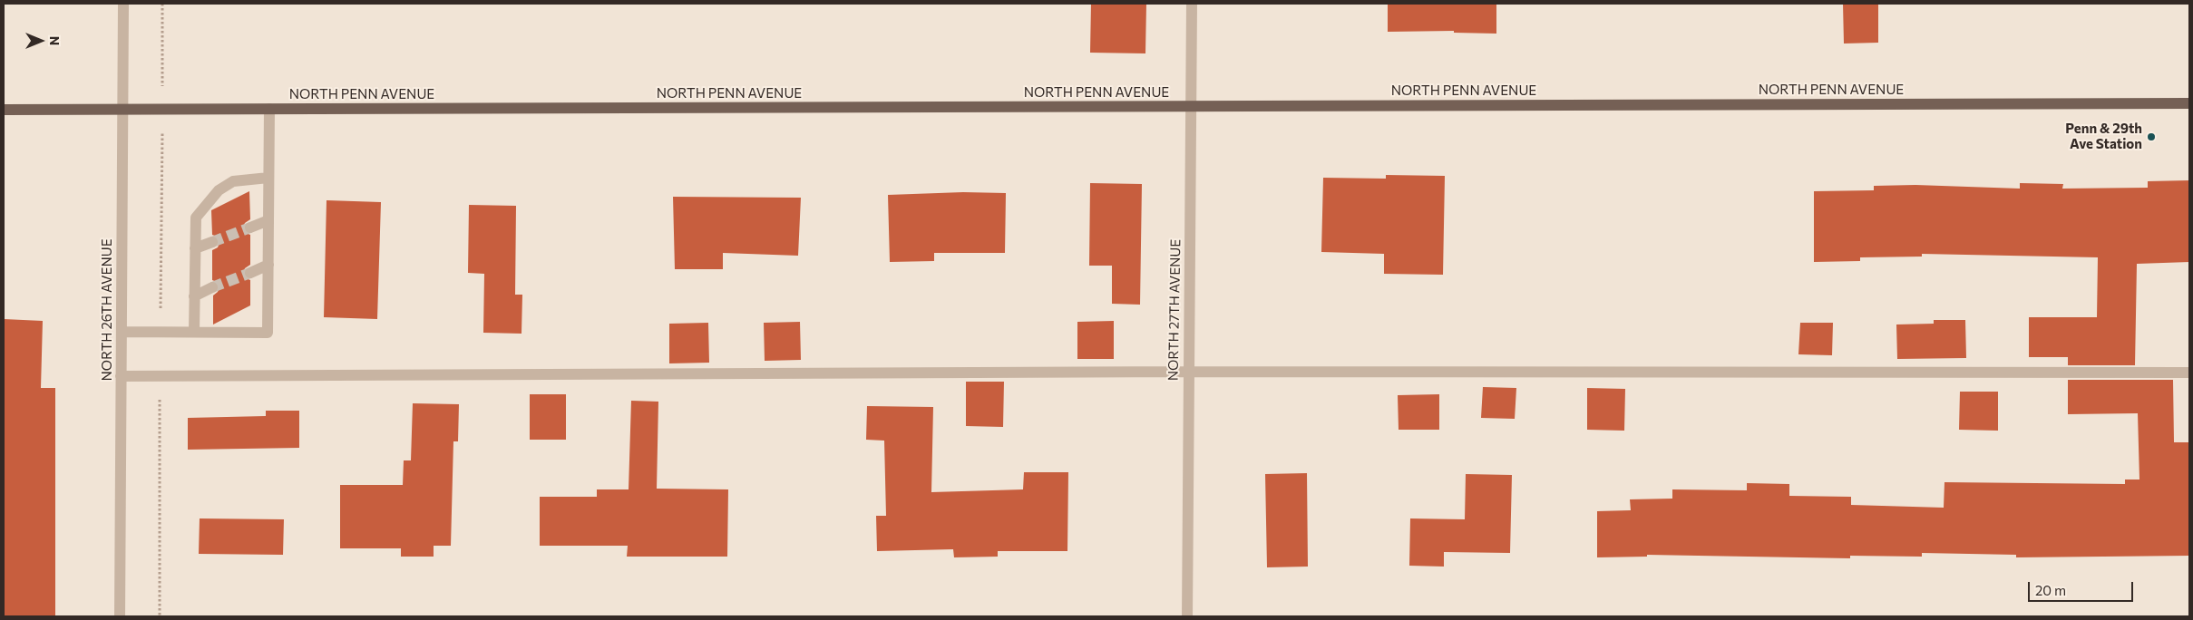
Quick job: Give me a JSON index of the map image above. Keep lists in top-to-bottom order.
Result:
{
  "streets": {
    "main road": ["NORTH PENN AVENUE"],
    "street": ["NORTH 26TH AVENUE", "NORTH 27TH AVENUE"]
  },
  "crossings": [
    ["NORTH PENN AVENUE", "NORTH 26TH AVENUE"],
    ["NORTH PENN AVENUE", "NORTH 27TH AVENUE"]
  ],
  "places": ["Penn & 29th Ave Station"],
  "scale_bar": "20 m",
  "north": "right"
}
